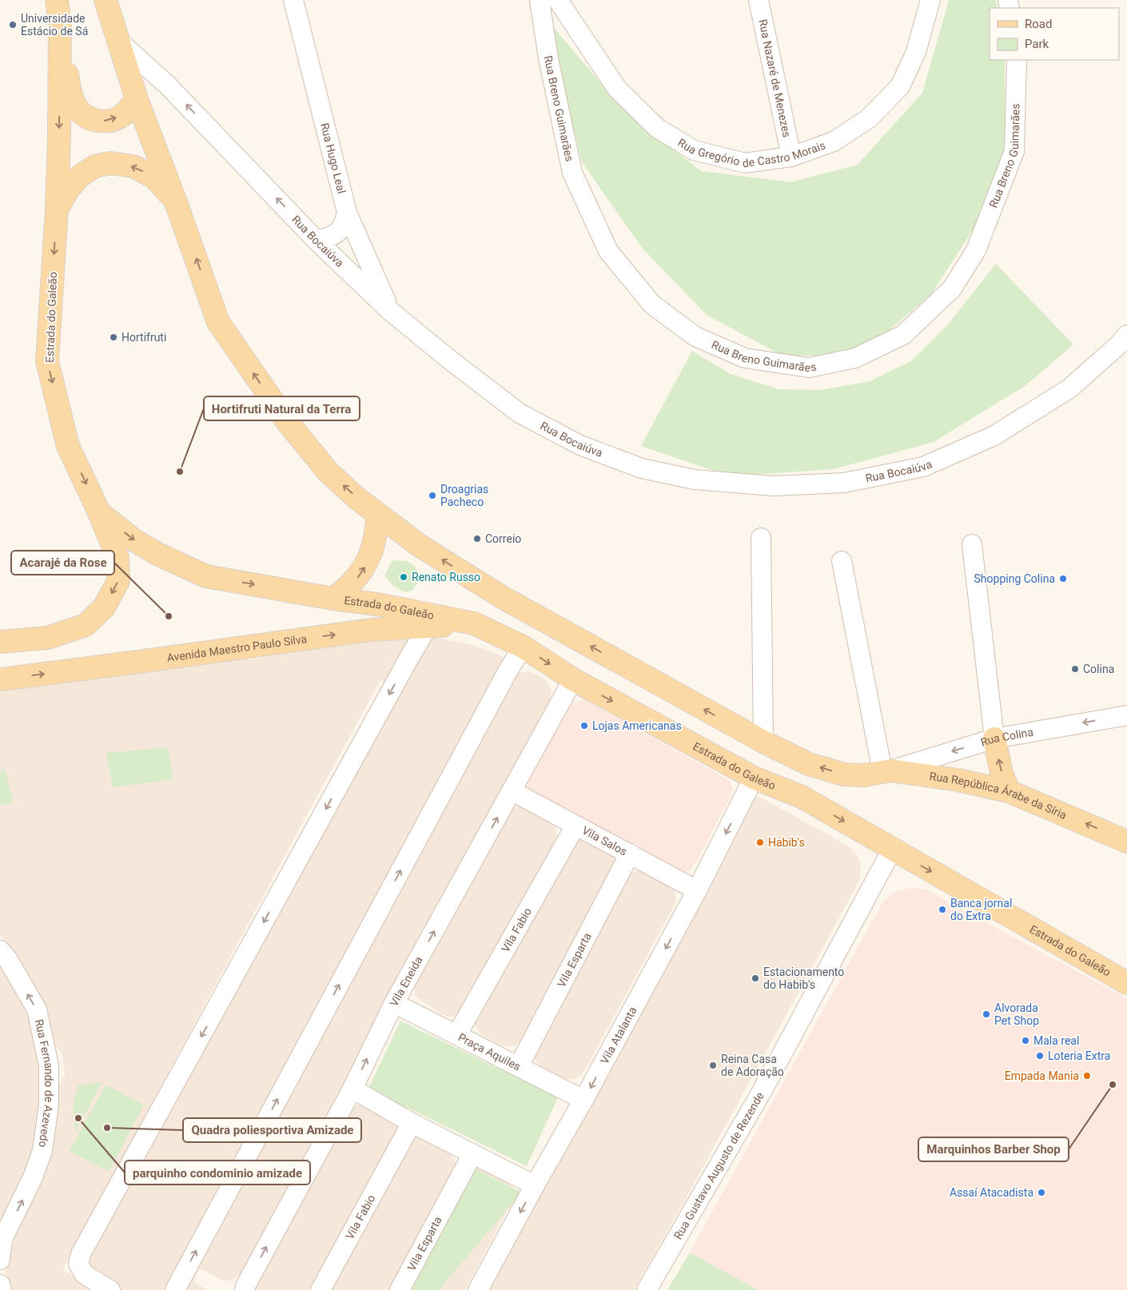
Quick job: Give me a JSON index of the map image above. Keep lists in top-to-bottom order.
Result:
{
  "streets": {
    "main road": ["Estrada do Galeão", "Avenida Maestro Paulo Silva", "Rua República Árabe da Síria"],
    "street": [
      "Rua Nazaré de Menezes",
      "Rua Breno Guimarães",
      "Rua Gregório de Castro Morais",
      "Rua Hugo Leal",
      "Rua Bocaiúva",
      "Rua Colina",
      "Vila Salos",
      "Vila Fabio",
      "Vila Esparta",
      "Vila Eneida",
      "Vila Atalanta",
      "Praça Aquiles",
      "Rua Fernando de Azevedo",
      "Rua Gustavo Augusto de Rezende"
    ]
  },
  "crossings": [
    ["Rua Nazaré de Menezes", "Rua Gregório de Castro Morais"],
    ["Rua Hugo Leal", "Rua Bocaiúva"],
    ["Estrada do Galeão", "Avenida Maestro Paulo Silva"],
    ["Estrada do Galeão", "Vila Eneida"],
    ["Estrada do Galeão", "Vila Atalanta"],
    ["Estrada do Galeão", "Rua Gustavo Augusto de Rezende"],
    ["Rua Colina", "Rua República Árabe da Síria"],
    ["Vila Salos", "Vila Fabio"],
    ["Vila Salos", "Vila Esparta"],
    ["Vila Salos", "Vila Eneida"],
    ["Vila Salos", "Vila Atalanta"],
    ["Vila Fabio", "Praça Aquiles"],
    ["Vila Esparta", "Praça Aquiles"],
    ["Vila Eneida", "Praça Aquiles"],
    ["Vila Atalanta", "Praça Aquiles"]
  ],
  "one_way": [
    "Avenida Maestro Paulo Silva",
    "Rua Colina",
    "Rua República Árabe da Síria",
    "Vila Atalanta",
    "Rua Fernando de Azevedo"
  ],
  "places": [
    "Universidade Estácio de Sá",
    "Hortifruti",
    "Hortifruti Natural da Terra",
    "Droagrias Pacheco",
    "Correio",
    "Renato Russo",
    "Shopping Colina",
    "Acarajé da Rose",
    "Colina",
    "Lojas Americanas",
    "Habib's",
    "Banca jornal do Extra",
    "Estacionamento do Habib's",
    "Alvorada Pet Shop",
    "Mala real",
    "Loteria Extra",
    "Reina Casa de Adoração",
    "Empada Mania",
    "Marquinhos Barber Shop",
    "parquinho condominio amizade",
    "Quadra poliesportiva Amizade",
    "Assaí Atacadista"
  ],
  "legend": ["Road", "Park"]
}
